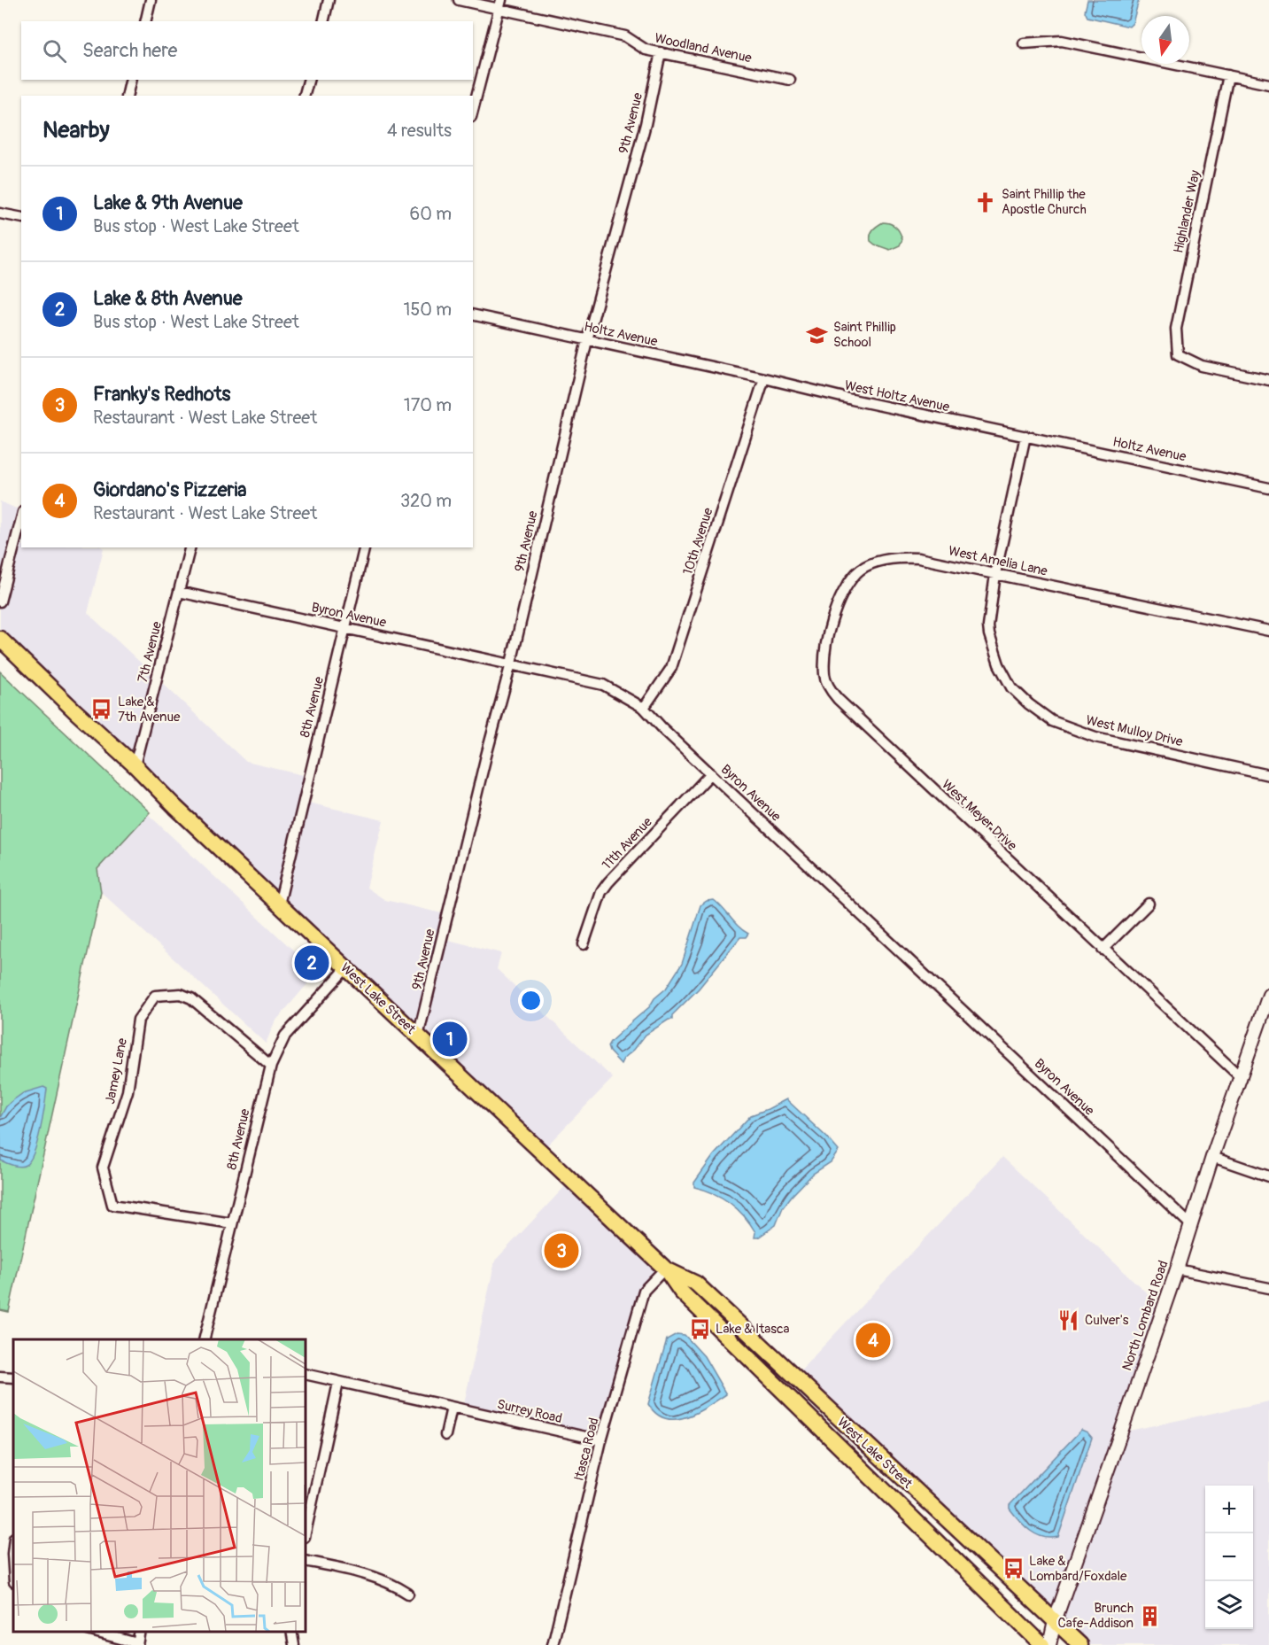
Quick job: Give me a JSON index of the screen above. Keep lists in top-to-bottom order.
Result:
{
  "streets": {
    "main road": ["West Lake Street"],
    "street": [
      "Woodland Avenue",
      "9th Avenue",
      "Highlander Way",
      "Holtz Avenue",
      "West Holtz Avenue",
      "10th Avenue",
      "West Amelia Lane",
      "Byron Avenue",
      "7th Avenue",
      "8th Avenue",
      "West Mulloy Drive",
      "West Meyer Drive",
      "11th Avenue",
      "Jamey Lane",
      "North Lombard Road",
      "Surrey Road",
      "Itasca Road"
    ]
  },
  "crossings": [
    ["Woodland Avenue", "9th Avenue"],
    ["9th Avenue", "Holtz Avenue"],
    ["9th Avenue", "Byron Avenue"],
    ["9th Avenue", "West Lake Street"],
    ["Holtz Avenue", "West Holtz Avenue"],
    ["Holtz Avenue", "10th Avenue"],
    ["Holtz Avenue", "West Mulloy Drive"],
    ["West Holtz Avenue", "10th Avenue"],
    ["West Holtz Avenue", "West Mulloy Drive"],
    ["10th Avenue", "Byron Avenue"],
    ["West Amelia Lane", "West Mulloy Drive"],
    ["West Amelia Lane", "West Meyer Drive"],
    ["Byron Avenue", "7th Avenue"],
    ["Byron Avenue", "8th Avenue"],
    ["Byron Avenue", "11th Avenue"],
    ["Byron Avenue", "North Lombard Road"],
    ["7th Avenue", "West Lake Street"],
    ["8th Avenue", "West Lake Street"],
    ["8th Avenue", "Jamey Lane"],
    ["West Meyer Drive", "North Lombard Road"],
    ["West Lake Street", "North Lombard Road"],
    ["West Lake Street", "Itasca Road"],
    ["Surrey Road", "Itasca Road"]
  ],
  "places": {
    "church": ["Saint Phillip the Apostle Church"],
    "school or university": ["Saint Phillip School"],
    "bus stop": ["Lake & 7th Avenue", "Lake & Itasca", "Lake & Lombard/Foxdale"],
    "restaurant": ["Culver's"],
    "building": ["Brunch Cafe-Addison"]
  },
  "north": "bottom",
  "page": {
    "search": "Search here",
    "heading": ["Nearby", "4 results"],
    "list": [
      {
        "mark": "1",
        "name": "Lake & 9th Avenue",
        "note": "Bus stop · West Lake Street",
        "value": "60 m"
      },
      {
        "mark": "2",
        "name": "Lake & 8th Avenue",
        "note": "Bus stop · West Lake Street",
        "value": "150 m"
      },
      {
        "mark": "3",
        "name": "Franky's Redhots",
        "note": "Restaurant · West Lake Street",
        "value": "170 m"
      },
      {
        "mark": "4",
        "name": "Giordano's Pizzeria",
        "note": "Restaurant · West Lake Street",
        "value": "320 m"
      }
    ],
    "pins": [
      "2",
      "1",
      "3",
      "4"
    ],
    "map_buttons": ["+", "−"]
  }
}
